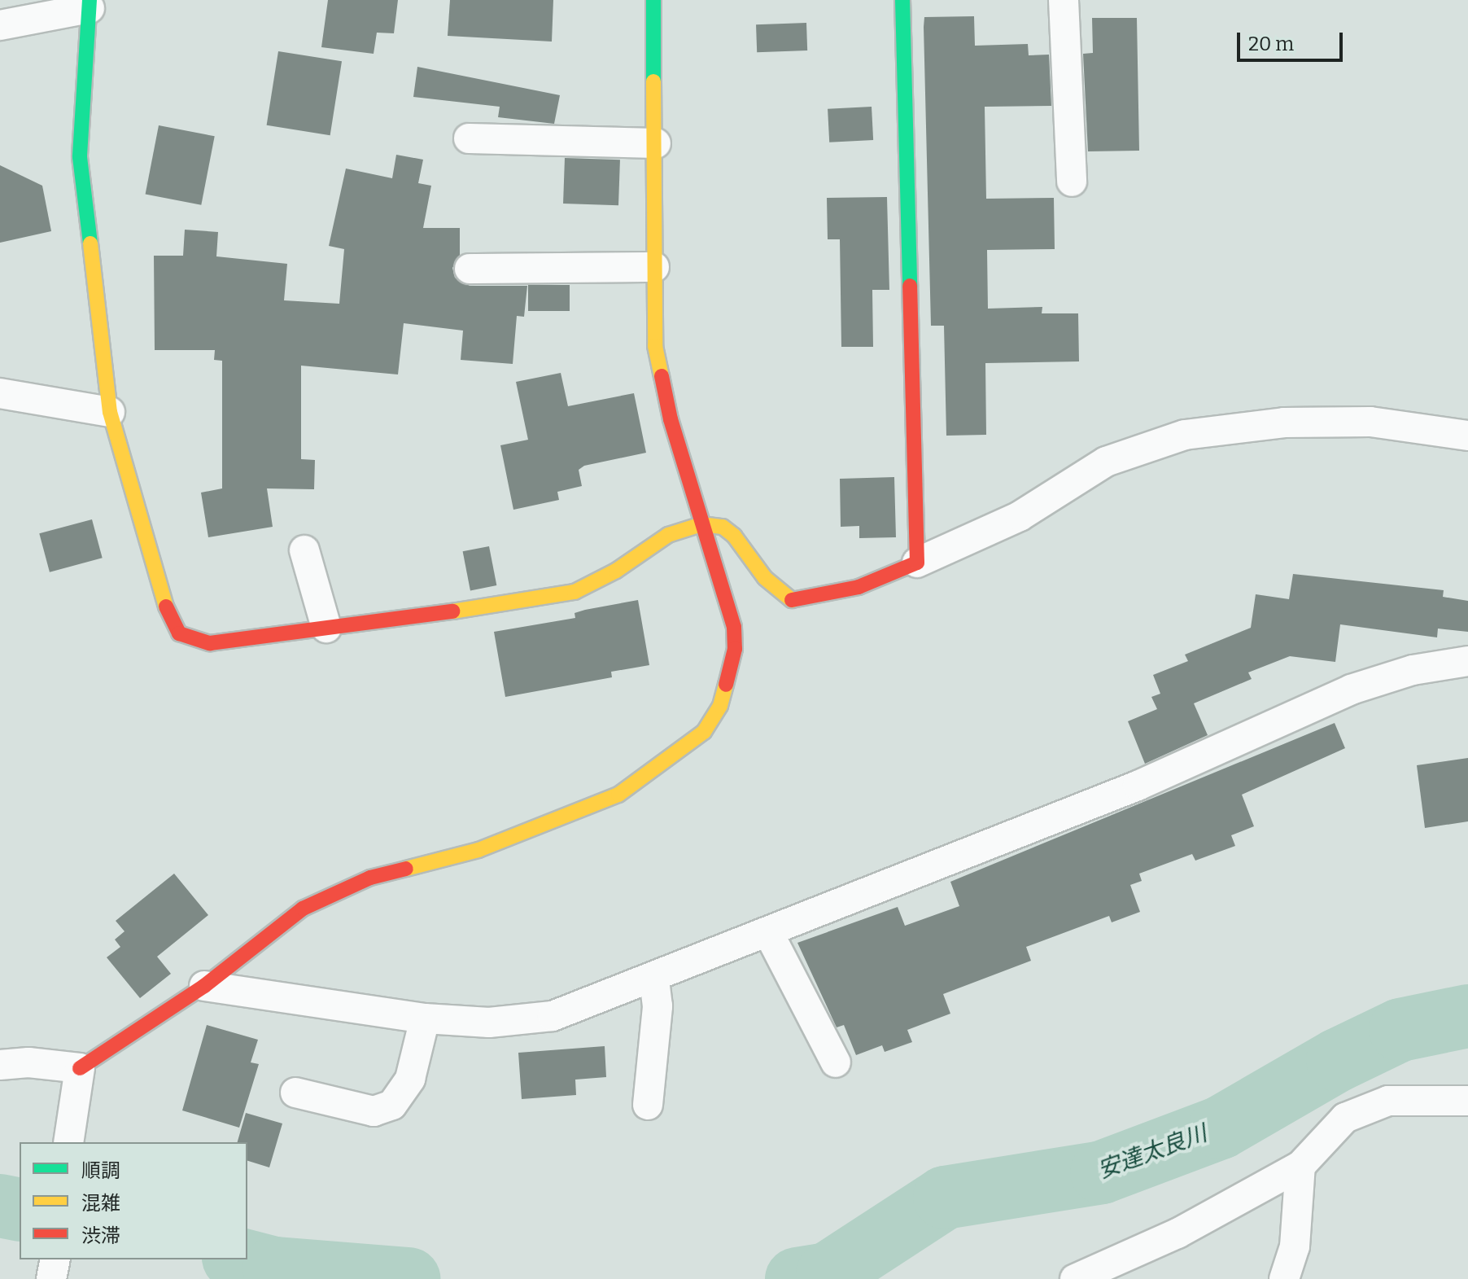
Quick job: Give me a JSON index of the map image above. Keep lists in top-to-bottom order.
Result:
{
  "water": ["安達太良川"],
  "legend": ["順調", "混雑", "渋滞"],
  "scale_bar": "20 m"
}
